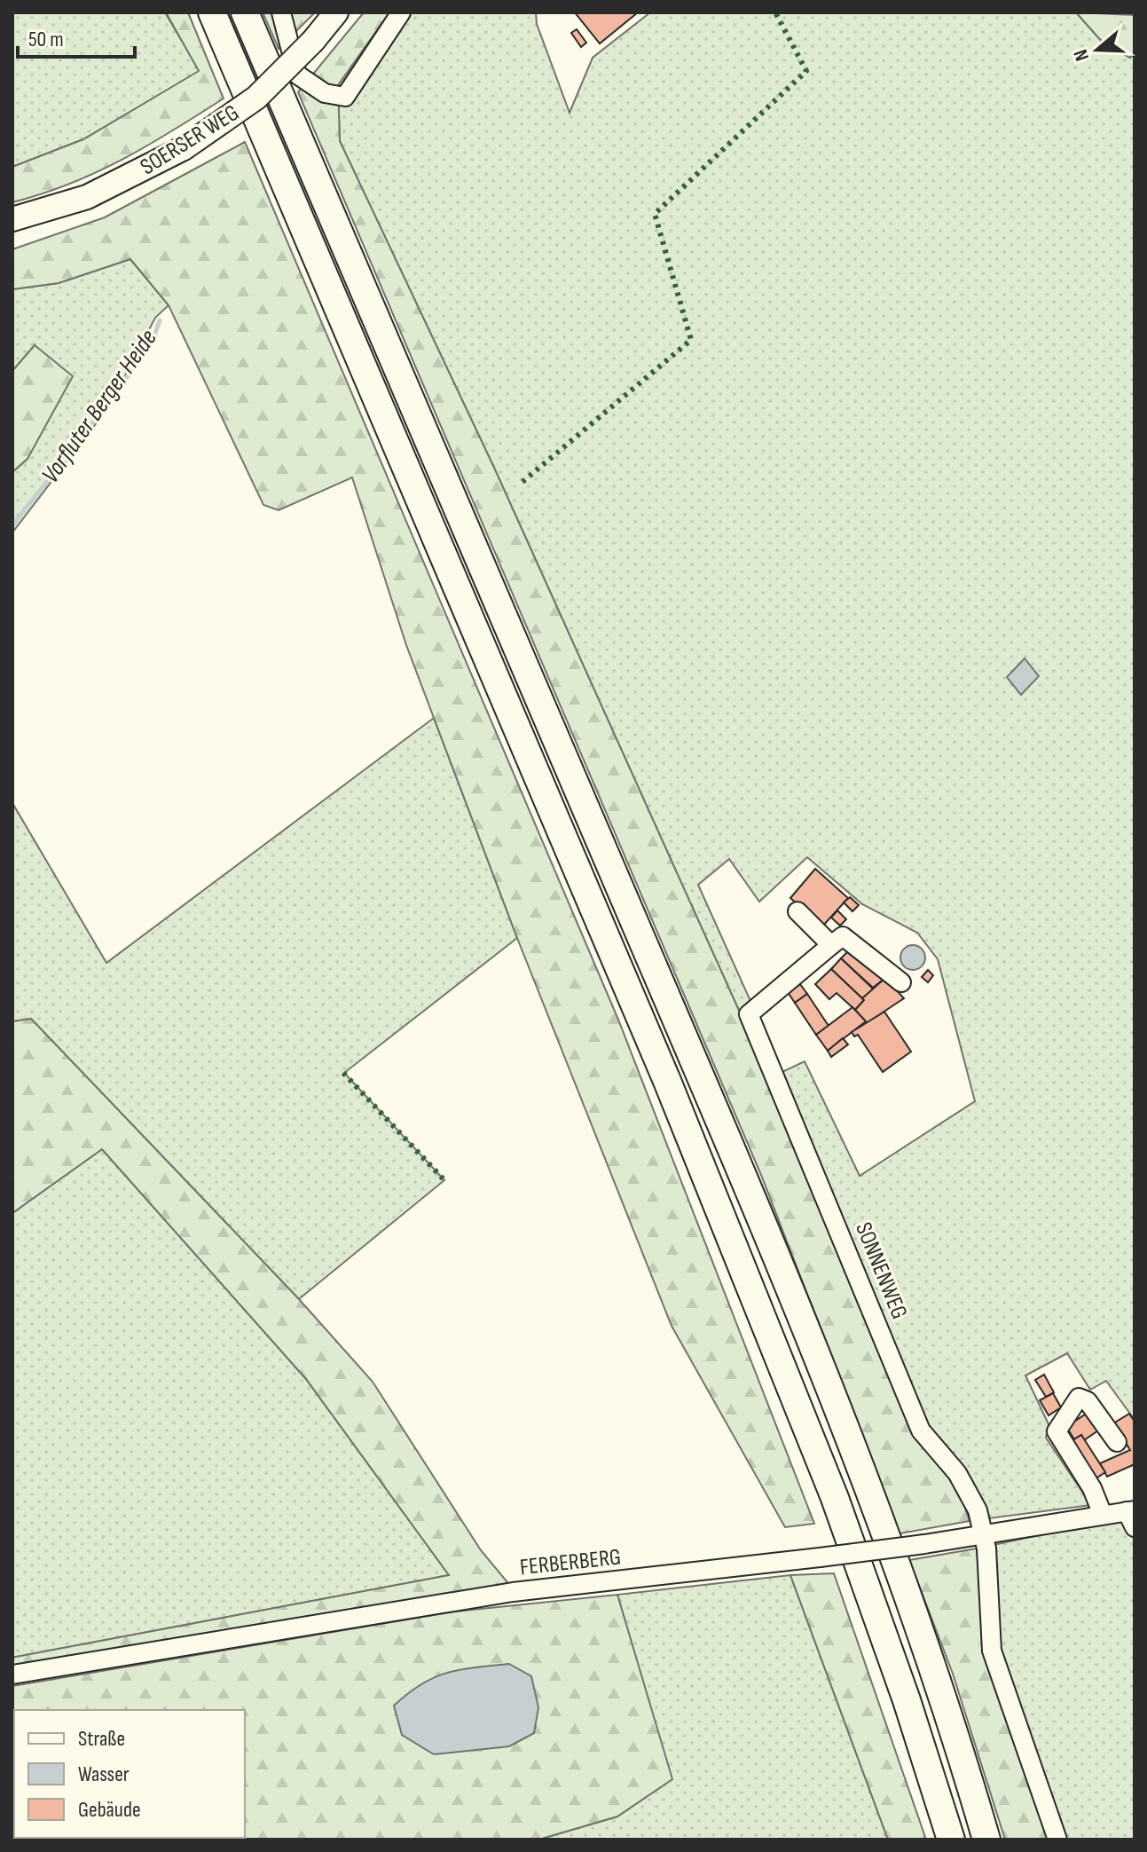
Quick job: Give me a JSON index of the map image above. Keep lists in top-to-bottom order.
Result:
{
  "streets": {
    "main road": ["SOERSER WEG"],
    "street": ["SONNENWEG", "FERBERBERG"]
  },
  "crossings": [
    ["SONNENWEG", "FERBERBERG"]
  ],
  "water": ["Vorfluter Berger Heide"],
  "legend": ["Straße", "Wasser", "Gebäude"],
  "scale_bar": "50 m",
  "north": "left"
}
